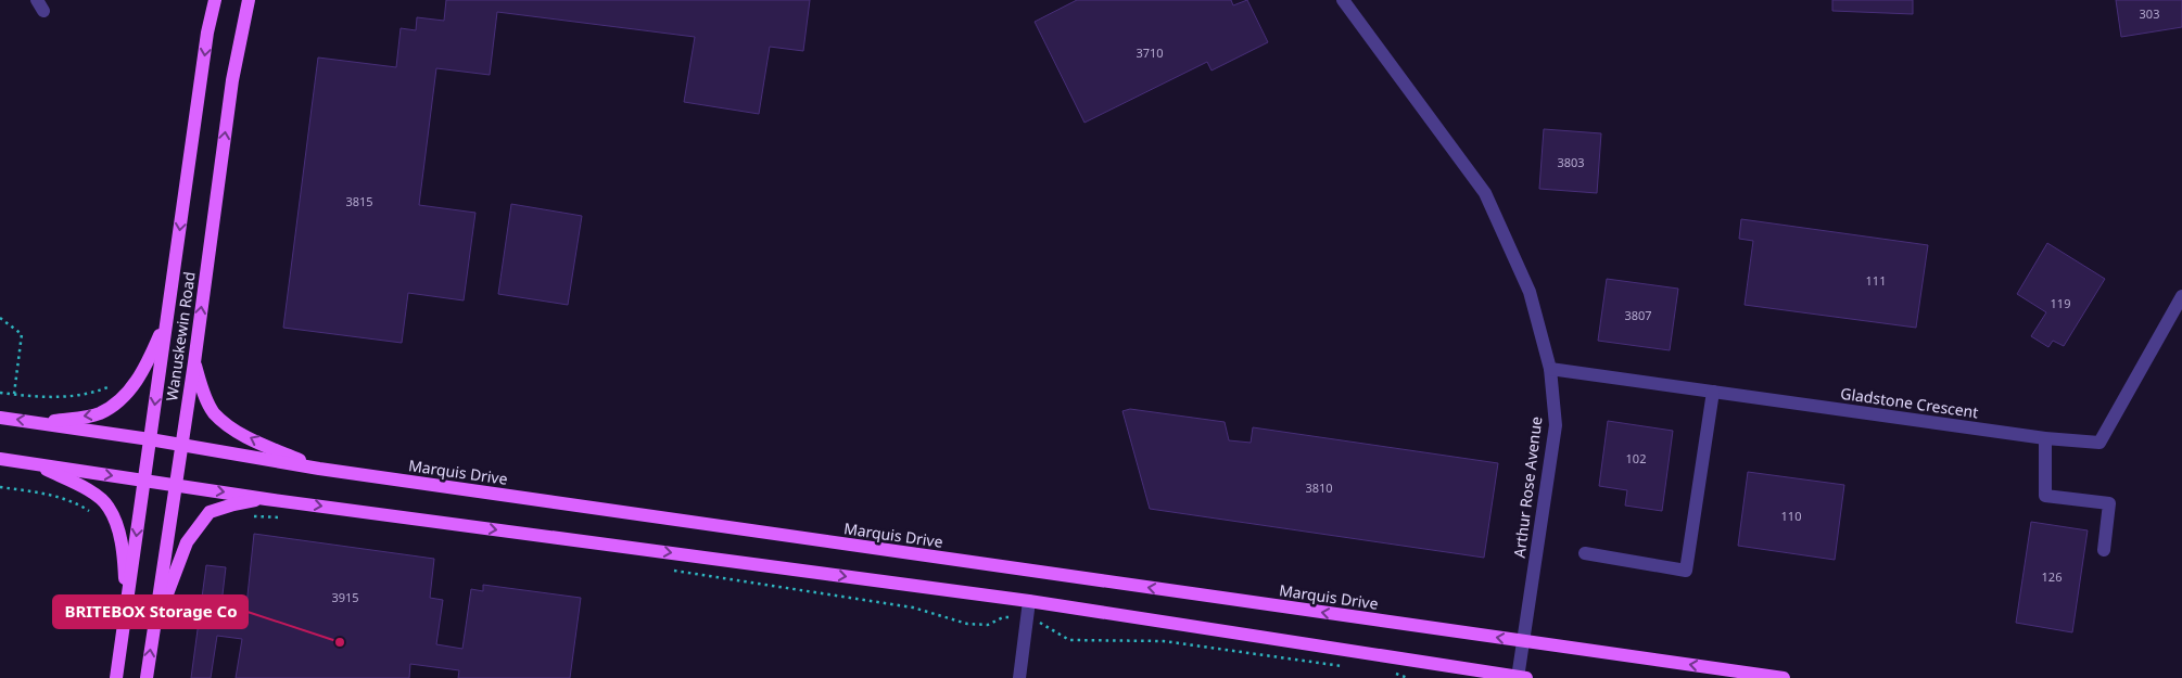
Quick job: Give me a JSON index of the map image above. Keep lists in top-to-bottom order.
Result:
{
  "streets": {
    "main road": ["Wanuskewin Road", "Marquis Drive"],
    "street": ["Gladstone Crescent", "Arthur Rose Avenue"]
  },
  "crossings": [
    ["Wanuskewin Road", "Marquis Drive"],
    ["Gladstone Crescent", "Arthur Rose Avenue"],
    ["Marquis Drive", "Arthur Rose Avenue"]
  ],
  "places": ["BRITEBOX Storage Co"],
  "house_numbers": [
    "303",
    "3710",
    "3803",
    "3815",
    "111",
    "119",
    "3807",
    "102",
    "3810",
    "110",
    "126",
    "3915"
  ]
}
